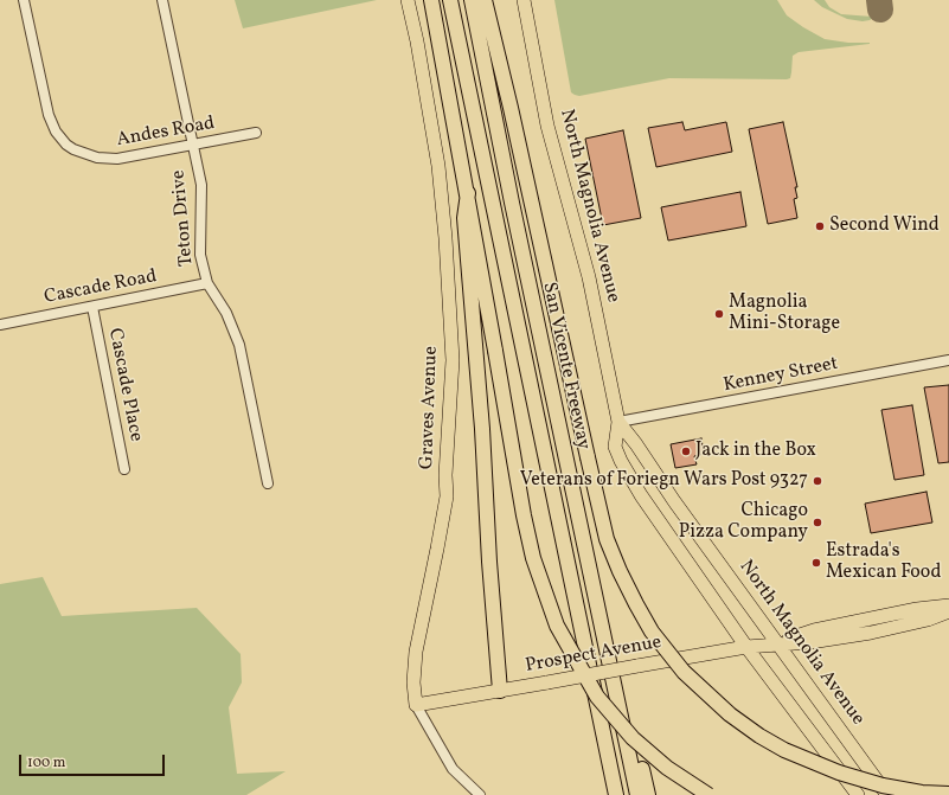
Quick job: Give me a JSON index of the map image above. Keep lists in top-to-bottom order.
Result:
{
  "streets": {
    "highway": ["San Vicente Freeway"],
    "main road": ["North Magnolia Avenue", "Graves Avenue", "Prospect Avenue"],
    "street": [
      "Andes Road",
      "Teton Drive",
      "Cascade Road",
      "Kenney Street",
      "Cascade Place"
    ]
  },
  "crossings": [
    ["Andes Road", "Teton Drive"],
    ["North Magnolia Avenue", "Kenney Street"],
    ["North Magnolia Avenue", "Prospect Avenue"],
    ["Teton Drive", "Cascade Road"],
    ["Cascade Road", "Cascade Place"],
    ["Graves Avenue", "Prospect Avenue"]
  ],
  "places": [
    "Second Wind",
    "Magnolia Mini-Storage",
    "Jack in the Box",
    "Veterans of Foriegn Wars Post 9327",
    "Chicago Pizza Company",
    "Estrada's Mexican Food"
  ],
  "scale_bar": "100 m"
}
